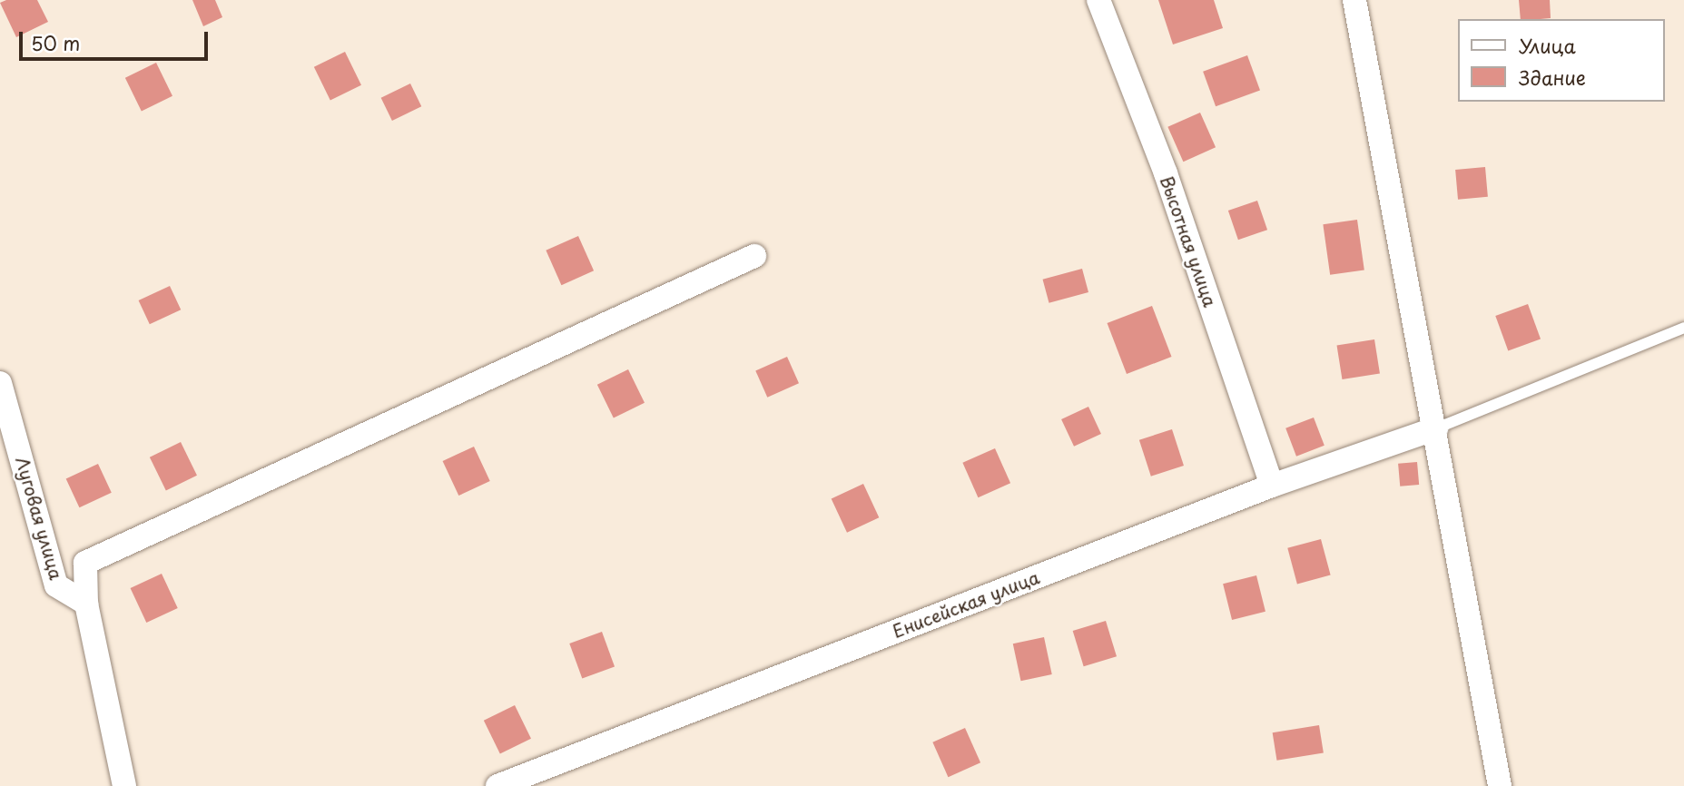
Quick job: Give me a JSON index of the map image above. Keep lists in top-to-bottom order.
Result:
{
  "streets": {
    "street": ["Высотная улица", "Луговая улица", "Енисейская улица"]
  },
  "crossings": [
    ["Высотная улица", "Енисейская улица"]
  ],
  "legend": ["Улица", "Здание"],
  "scale_bar": "50 m"
}
